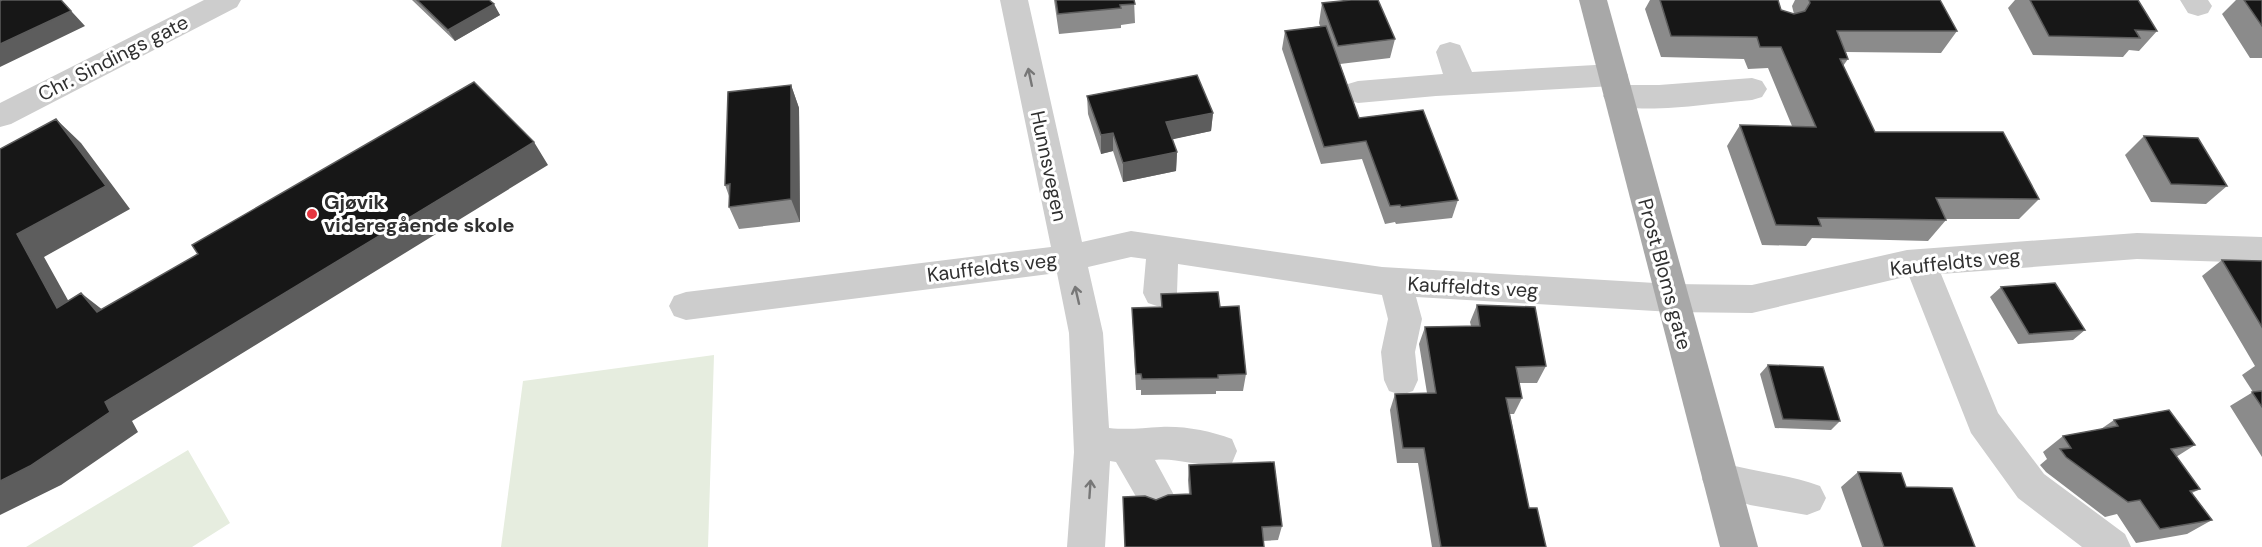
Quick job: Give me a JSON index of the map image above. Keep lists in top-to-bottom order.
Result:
{
  "streets": {
    "main road": ["Prost Bloms gate"],
    "street": ["Chr. Sindings gate", "Hunnsvegen", "Kauffeldts veg"]
  },
  "crossings": [
    ["Hunnsvegen", "Kauffeldts veg"],
    ["Kauffeldts veg", "Prost Bloms gate"]
  ],
  "one_way": ["Hunnsvegen"],
  "places": ["Gjøvik videregående skole"]
}
